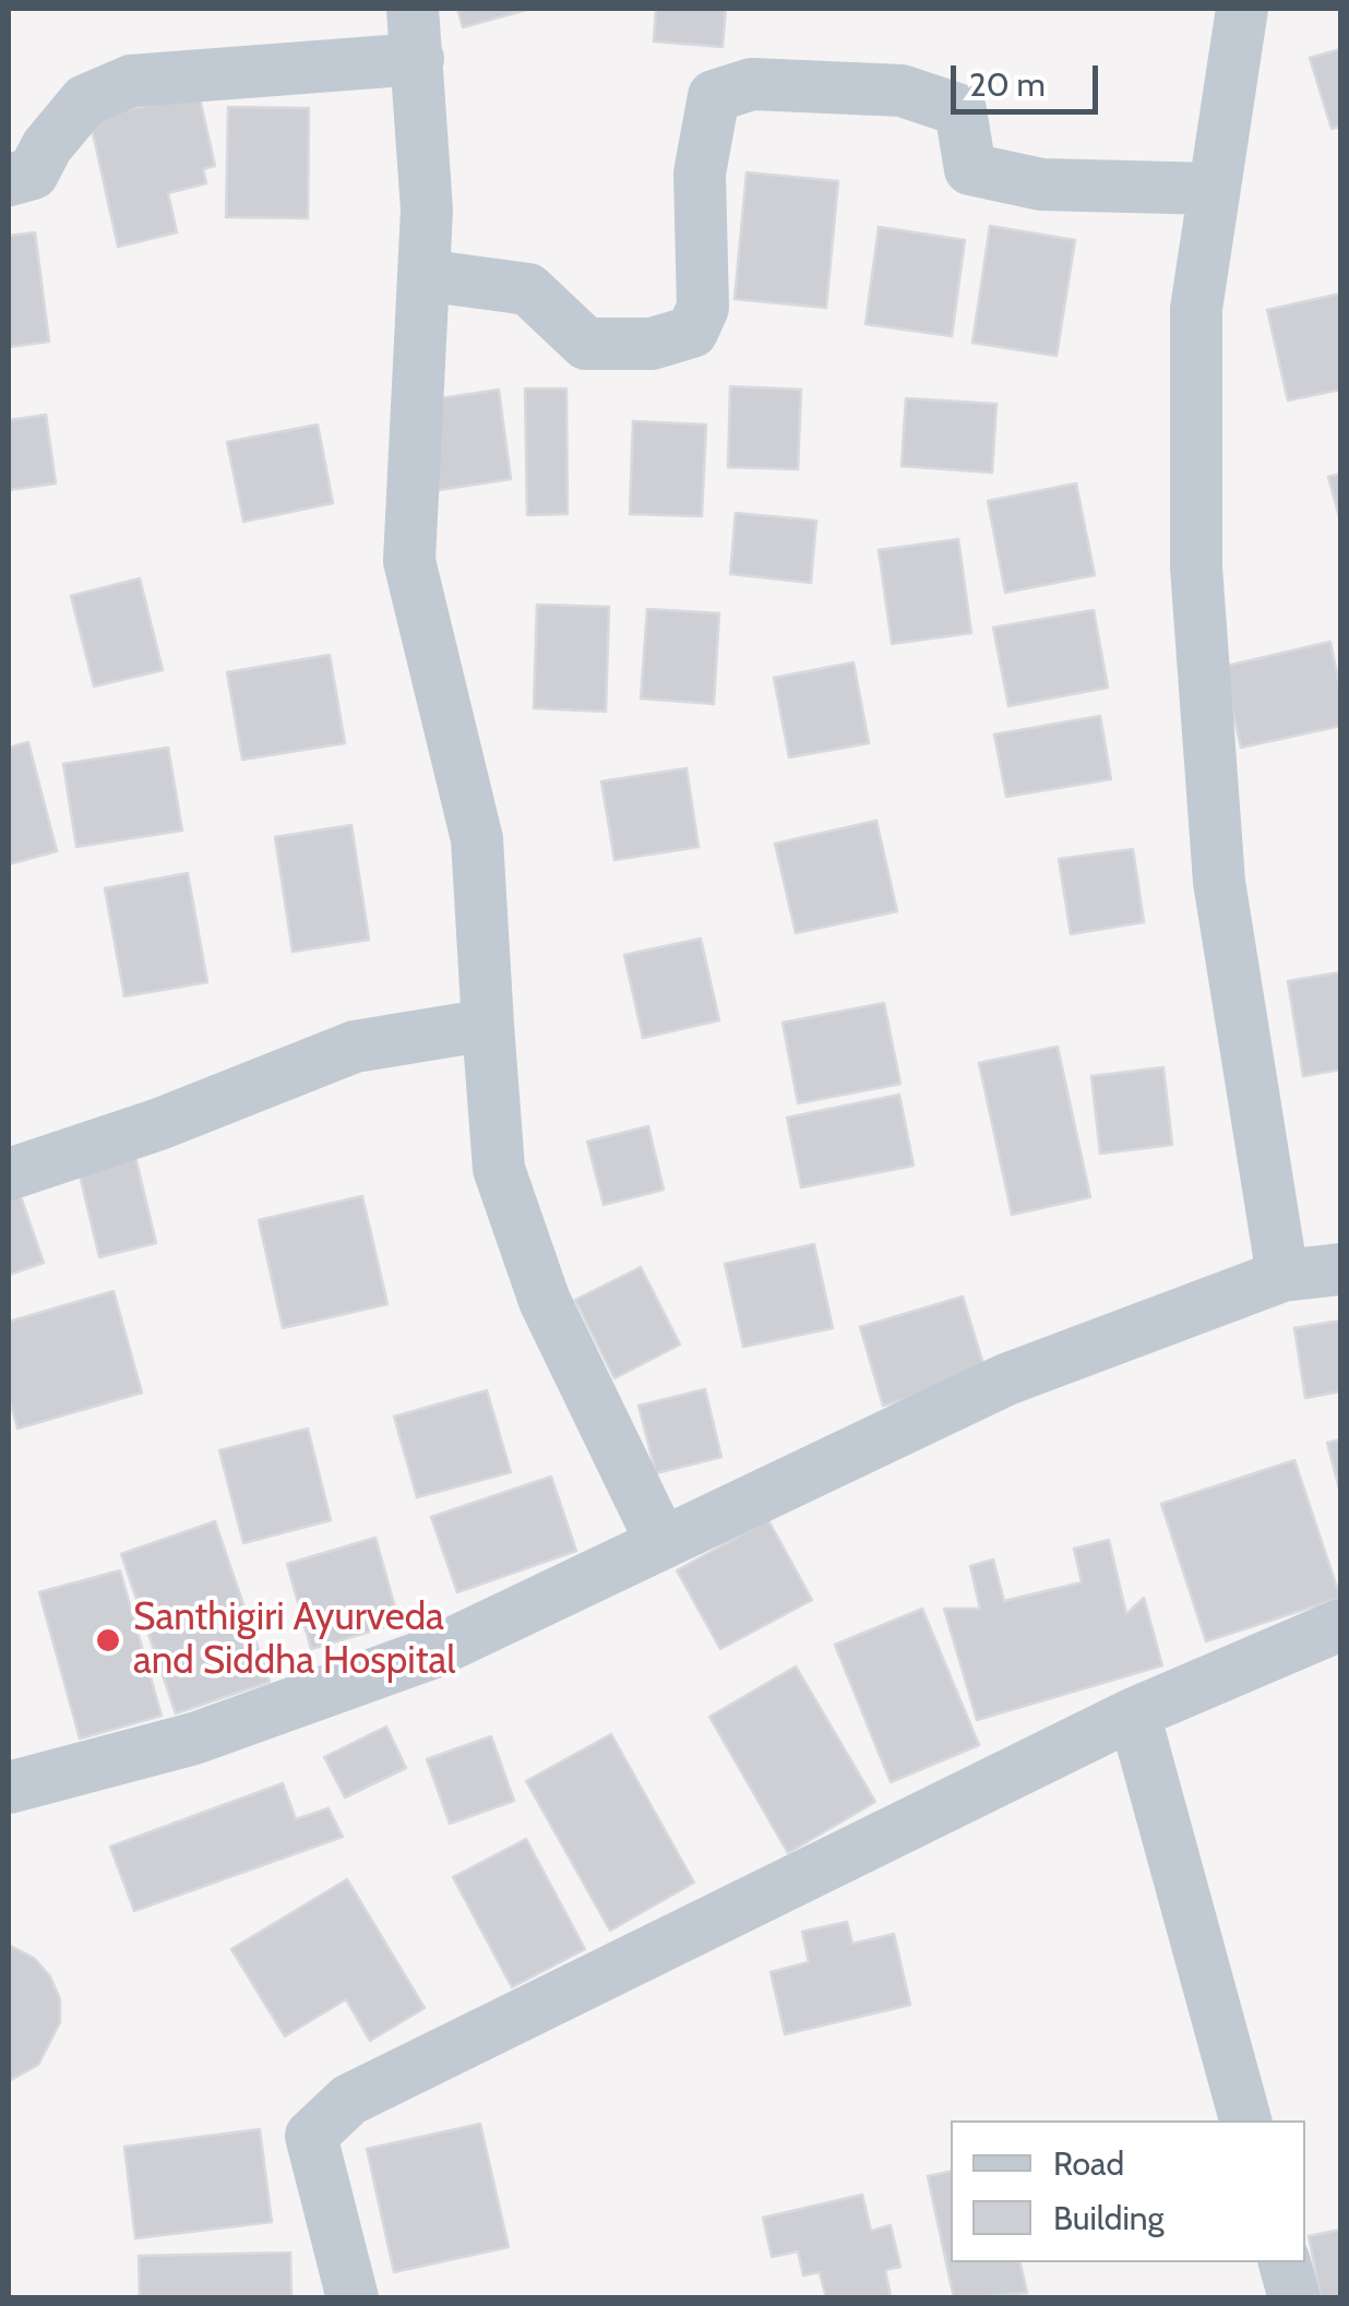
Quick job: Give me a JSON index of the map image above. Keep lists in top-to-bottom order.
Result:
{
  "places": ["Santhigiri Ayurveda and Siddha Hospital"],
  "legend": ["Road", "Building"],
  "scale_bar": "20 m"
}
